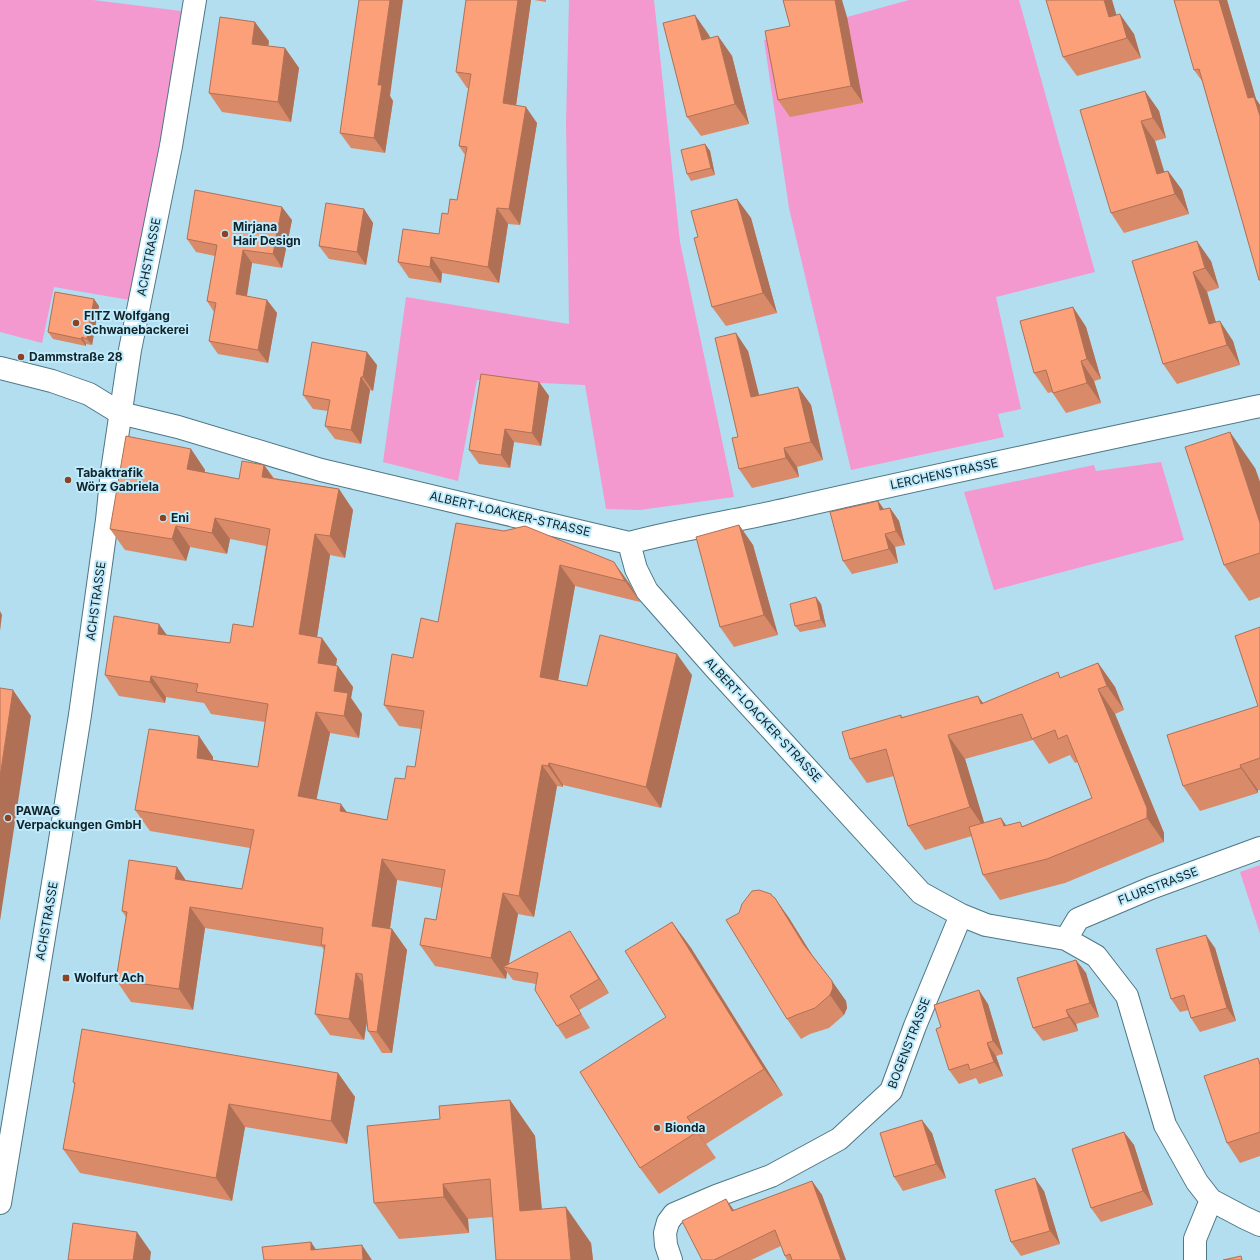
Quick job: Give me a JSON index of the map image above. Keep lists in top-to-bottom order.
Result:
{
  "streets": {
    "street": [
      "ACHSTRASSE",
      "LERCHENSTRASSE",
      "ALBERT-LOACKER-STRASSE",
      "FLURSTRASSE",
      "BOGENSTRASSE"
    ]
  },
  "crossings": [
    ["ACHSTRASSE", "ALBERT-LOACKER-STRASSE"],
    ["LERCHENSTRASSE", "ALBERT-LOACKER-STRASSE"],
    ["ALBERT-LOACKER-STRASSE", "FLURSTRASSE"],
    ["ALBERT-LOACKER-STRASSE", "BOGENSTRASSE"]
  ],
  "places": {
    "other": [
      "Mirjana Hair Design",
      "FITZ Wolfgang Schwanebackerei",
      "Dammstraße 28",
      "Tabaktrafik Wörz Gabriela",
      "Eni",
      "PAWAG Verpackungen GmbH",
      "Bionda"
    ],
    "transit": ["Wolfurt Ach"]
  }
}
